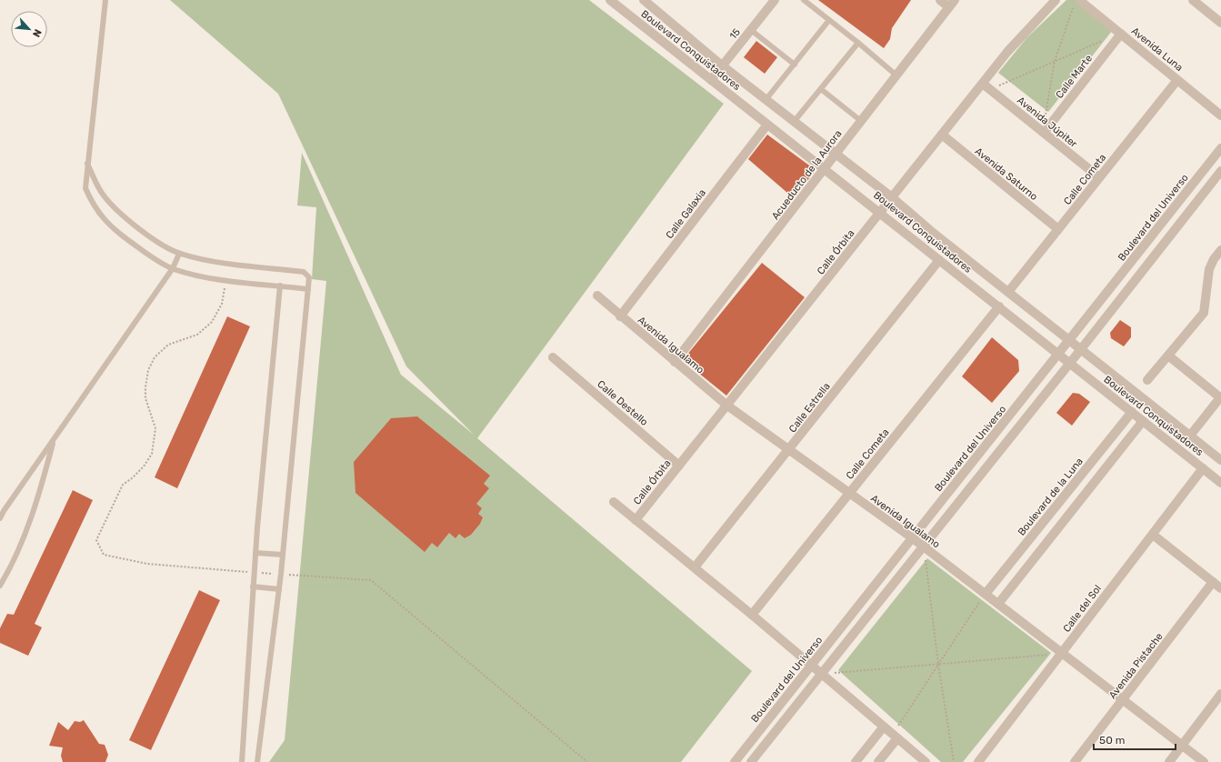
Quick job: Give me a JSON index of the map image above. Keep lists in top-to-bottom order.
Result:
{
  "streets": {
    "street": [
      "15",
      "Avenida Luna",
      "Boulevard Conquistadores",
      "Calle Marte",
      "Avenida Júpiter",
      "Avenida Saturno",
      "Acueducto de la Aurora",
      "Calle Cometa",
      "Calle Galaxia",
      "Boulevard del Universo",
      "Calle Órbita",
      "Avenida Igualamo",
      "Calle Destello",
      "Calle Estrella",
      "Boulevard de la Luna",
      "Calle del Sol",
      "Avenida Pistache"
    ]
  },
  "crossings": [
    ["15", "Boulevard Conquistadores"],
    ["Avenida Luna", "Calle Marte"],
    ["Avenida Luna", "Calle Cometa"],
    ["Boulevard Conquistadores", "Acueducto de la Aurora"],
    ["Boulevard Conquistadores", "Calle Cometa"],
    ["Boulevard Conquistadores", "Calle Galaxia"],
    ["Boulevard Conquistadores", "Boulevard del Universo"],
    ["Boulevard Conquistadores", "Calle Órbita"],
    ["Boulevard Conquistadores", "Calle Estrella"],
    ["Boulevard Conquistadores", "Boulevard de la Luna"],
    ["Boulevard Conquistadores", "Calle del Sol"],
    ["Calle Marte", "Avenida Júpiter"],
    ["Avenida Júpiter", "Calle Cometa"],
    ["Avenida Júpiter", "Calle Órbita"],
    ["Avenida Saturno", "Calle Cometa"],
    ["Avenida Saturno", "Calle Órbita"],
    ["Acueducto de la Aurora", "Avenida Igualamo"],
    ["Calle Cometa", "Avenida Igualamo"],
    ["Calle Galaxia", "Avenida Igualamo"],
    ["Boulevard del Universo", "Avenida Igualamo"],
    ["Calle Órbita", "Avenida Igualamo"],
    ["Calle Órbita", "Calle Destello"],
    ["Avenida Igualamo", "Calle Estrella"],
    ["Avenida Igualamo", "Boulevard de la Luna"],
    ["Avenida Igualamo", "Calle del Sol"],
    ["Avenida Igualamo", "Avenida Pistache"]
  ],
  "scale_bar": "50 m",
  "north": "bottom right"
}
